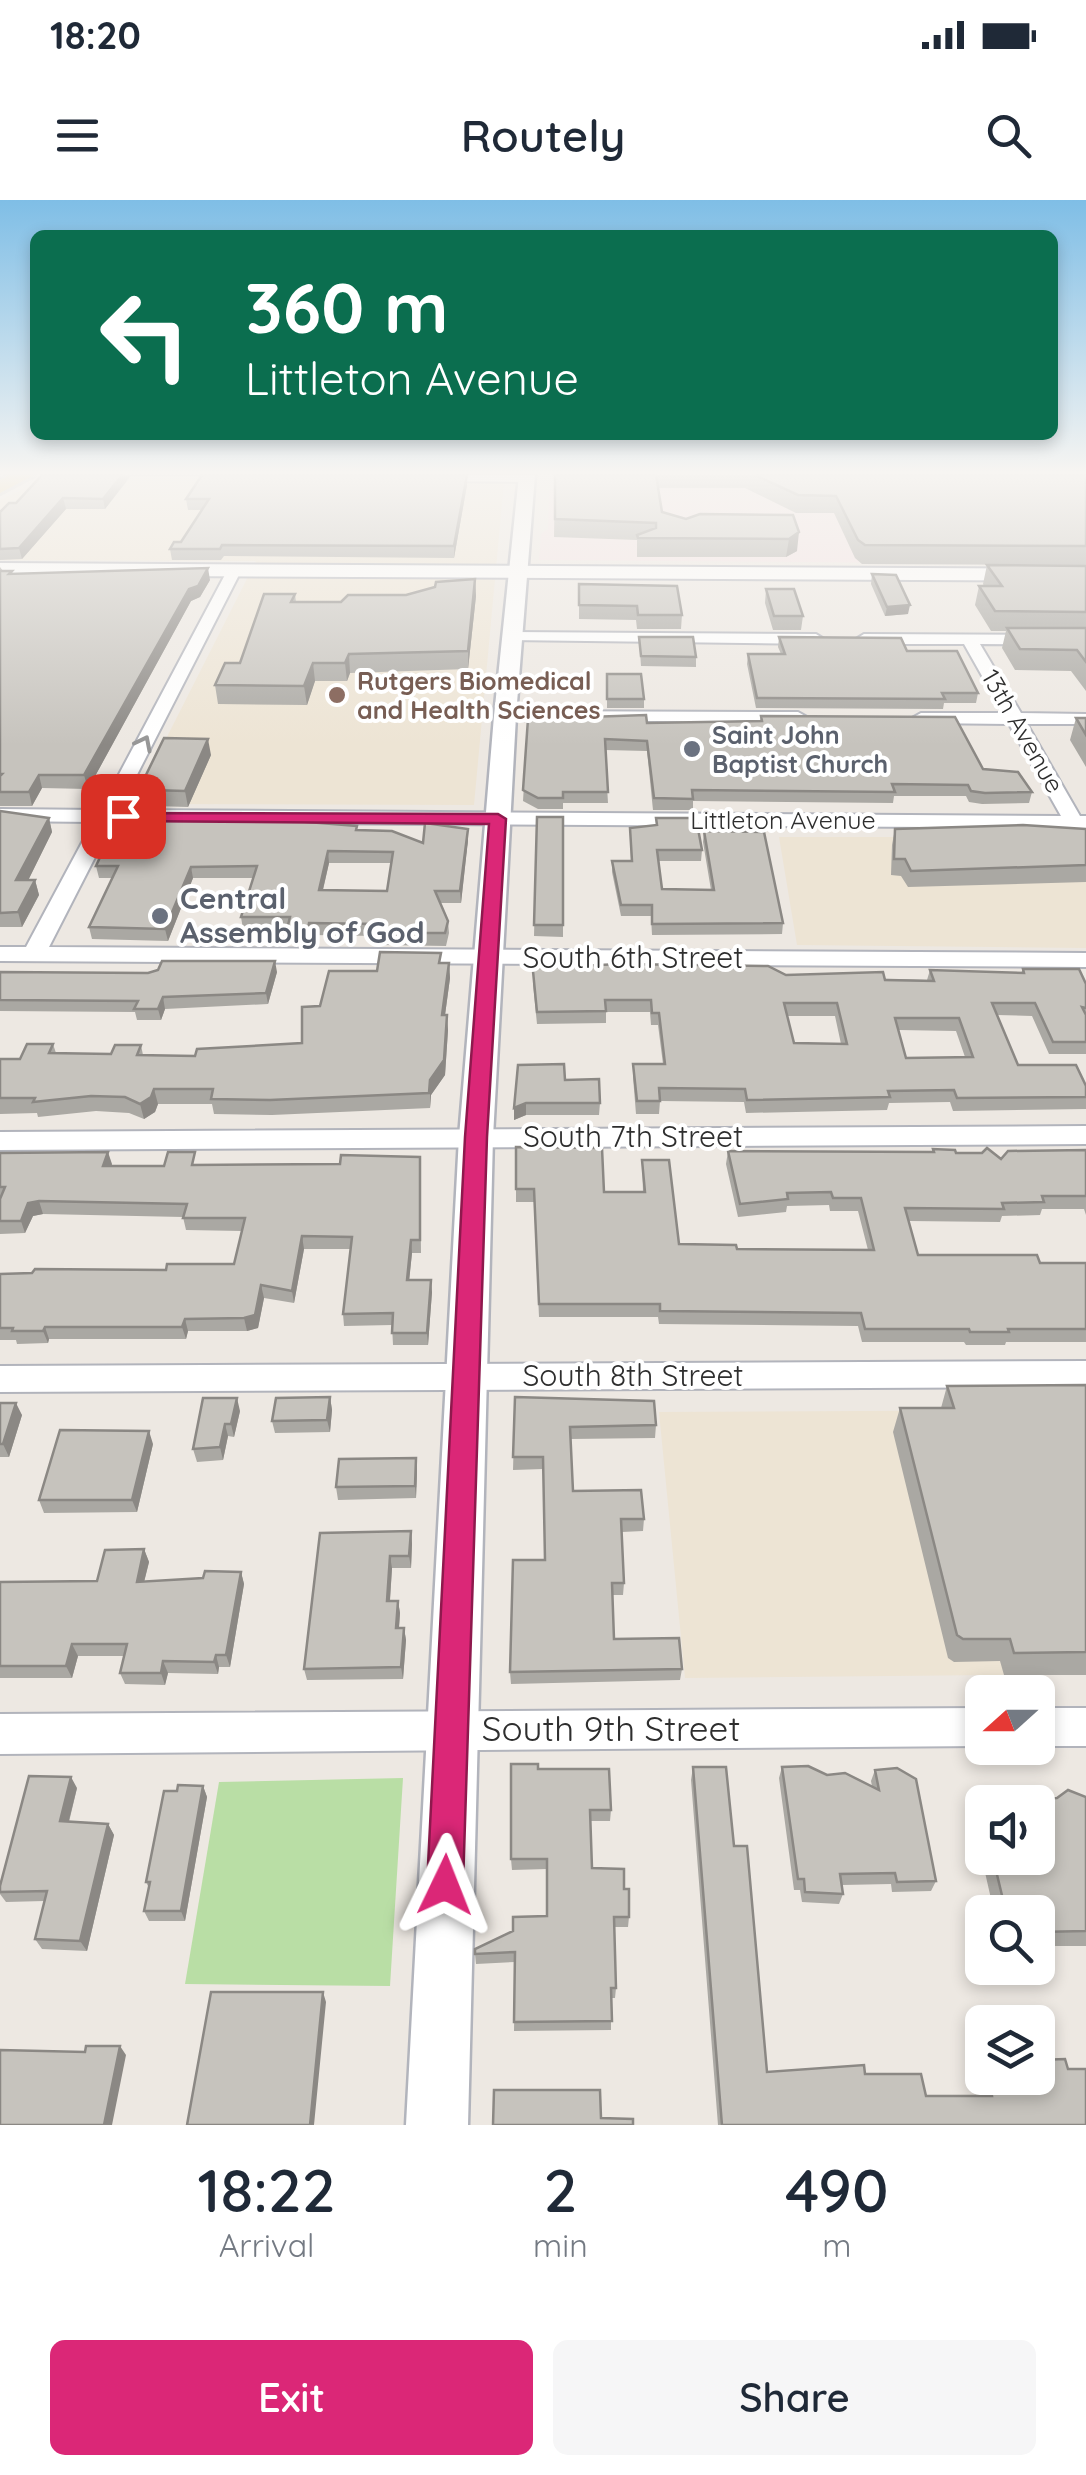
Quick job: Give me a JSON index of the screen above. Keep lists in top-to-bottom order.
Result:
{
  "streets": {
    "street": [
      "13th Avenue",
      "Littleton Avenue",
      "South 6th Street",
      "South 7th Street",
      "South 8th Street",
      "South 9th Street"
    ]
  },
  "crossings": [
    ["13th Avenue", "Littleton Avenue"]
  ],
  "places": ["Rutgers Biomedical and Health Sciences", "Saint John Baptist Church", "Central Assembly of God"],
  "north": "left",
  "page": {
    "status": "18:20",
    "header": "Routely",
    "turn": ["360 m", "Littleton Avenue"],
    "eta": [
      "18:22",
      "Arrival",
      "2",
      "min",
      "490",
      "m"
    ],
    "buttons": ["Exit", "Share"]
  }
}
